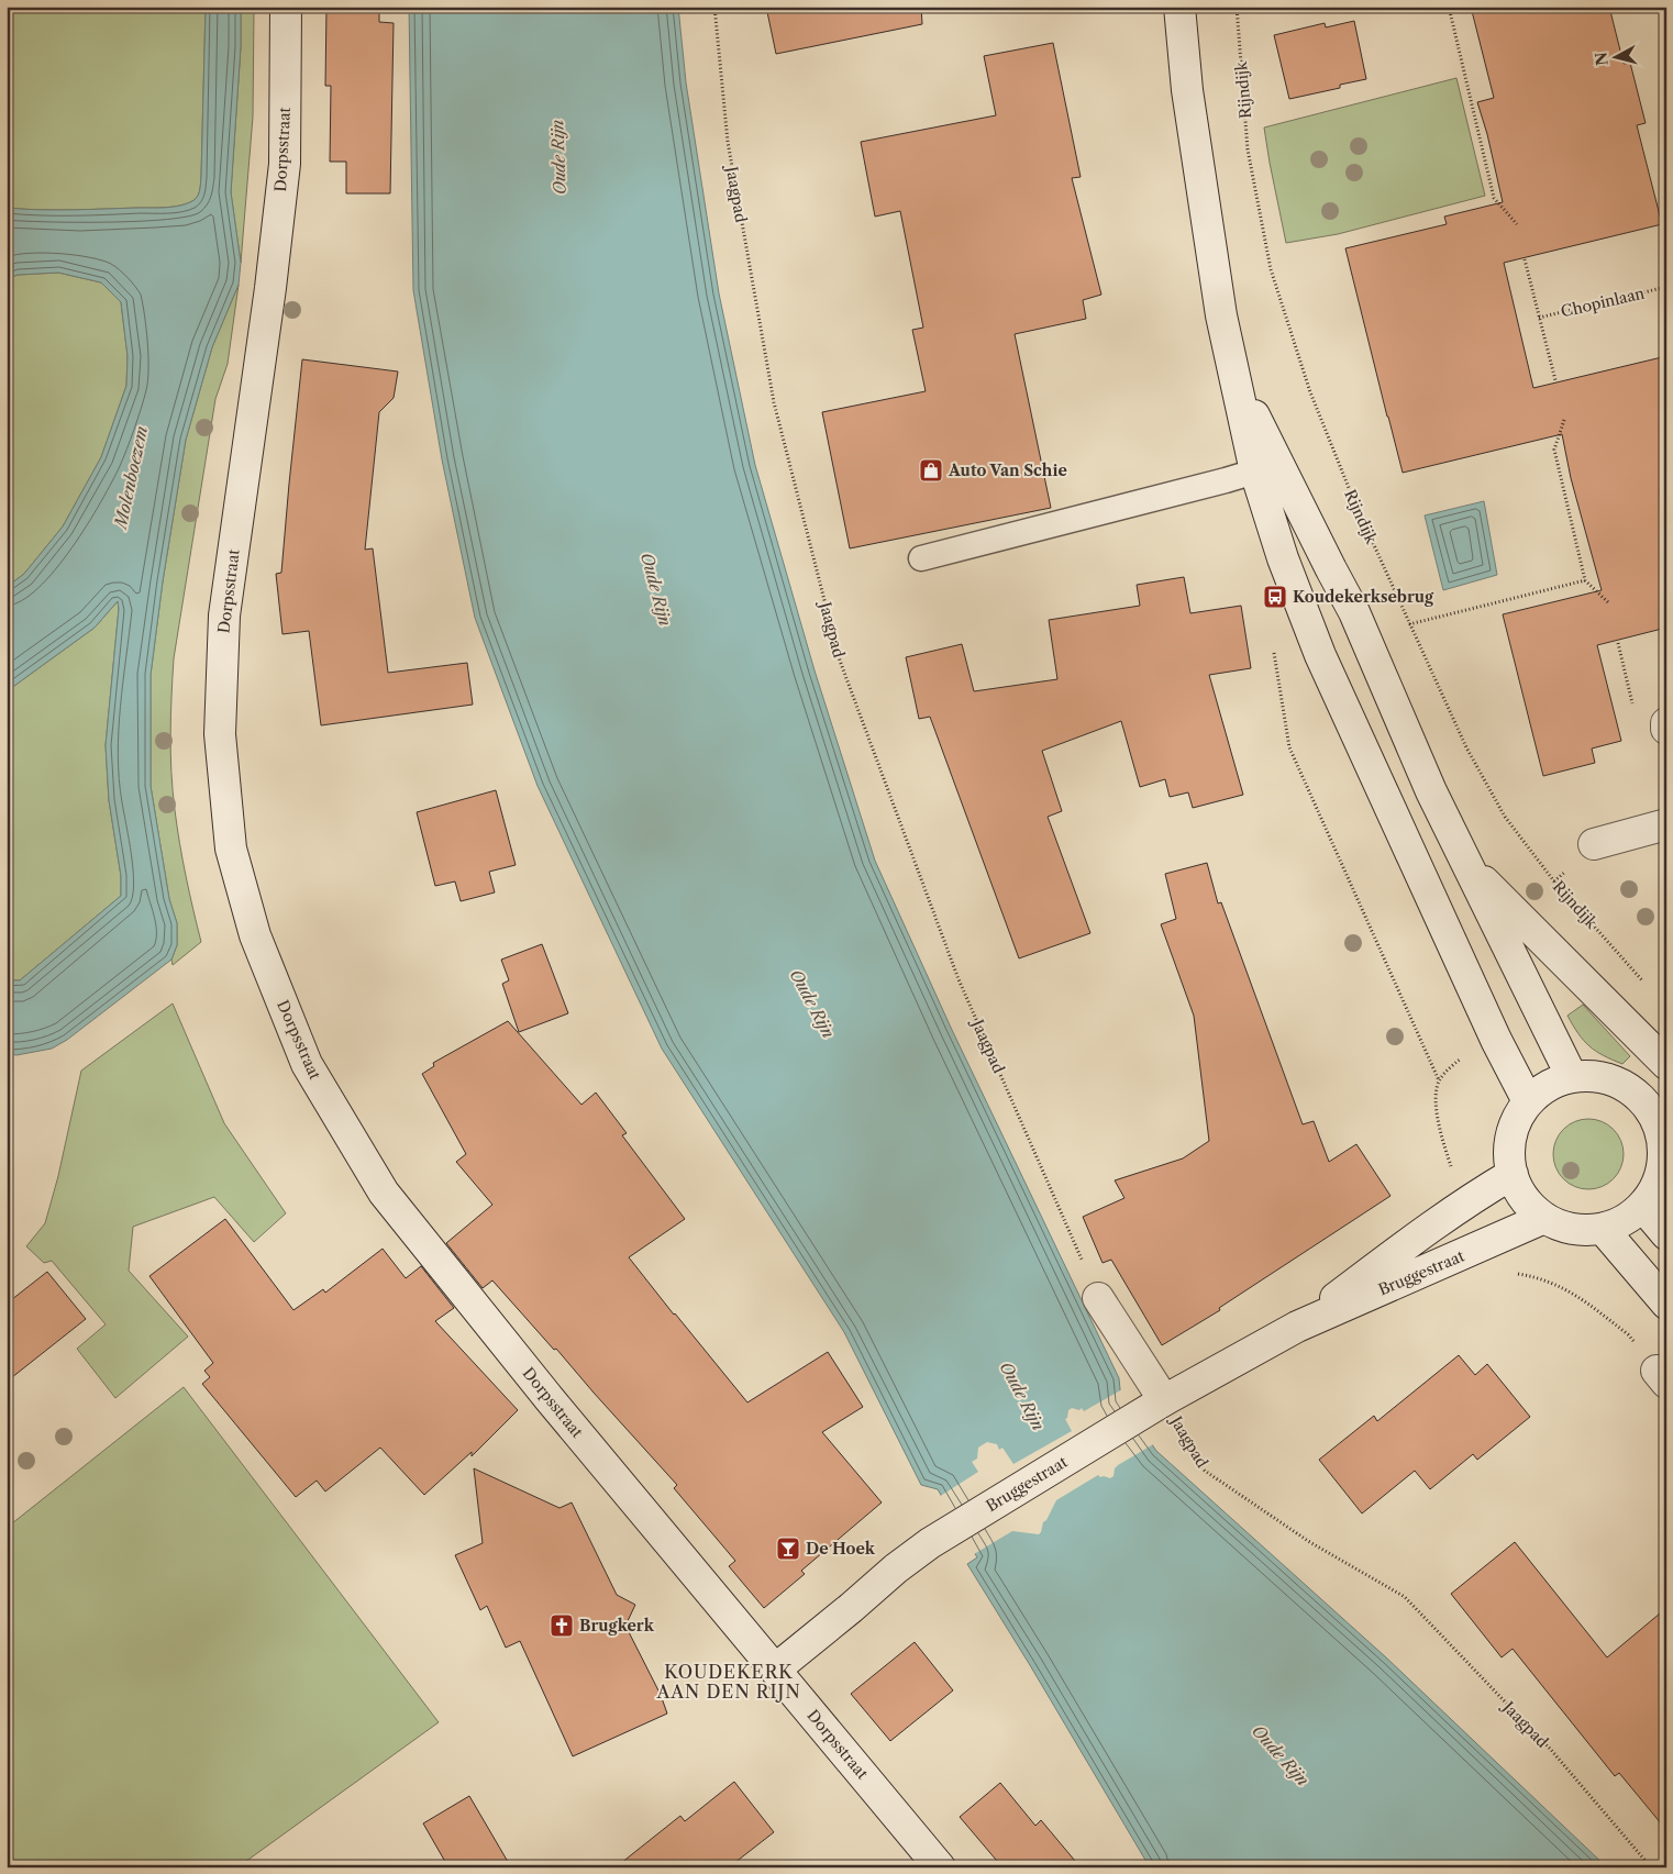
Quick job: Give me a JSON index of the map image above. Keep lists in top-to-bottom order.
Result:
{
  "streets": {
    "street": ["Dorpsstraat", "Jaagpad", "Bruggestraat"],
    "path": ["Rijndijk", "Chopinlaan"]
  },
  "crossings": [
    ["Dorpsstraat", "Bruggestraat"],
    ["Jaagpad", "Bruggestraat"]
  ],
  "districts": ["KOUDEKERK AAN DEN RIJN"],
  "water": ["Oude Rijn", "Molenboezem"],
  "places": {
    "shop": ["Auto Van Schie"],
    "bus stop": ["Koudekerksebrug"],
    "bar": ["De Hoek"],
    "church": ["Brugkerk"]
  },
  "north": "left"
}
